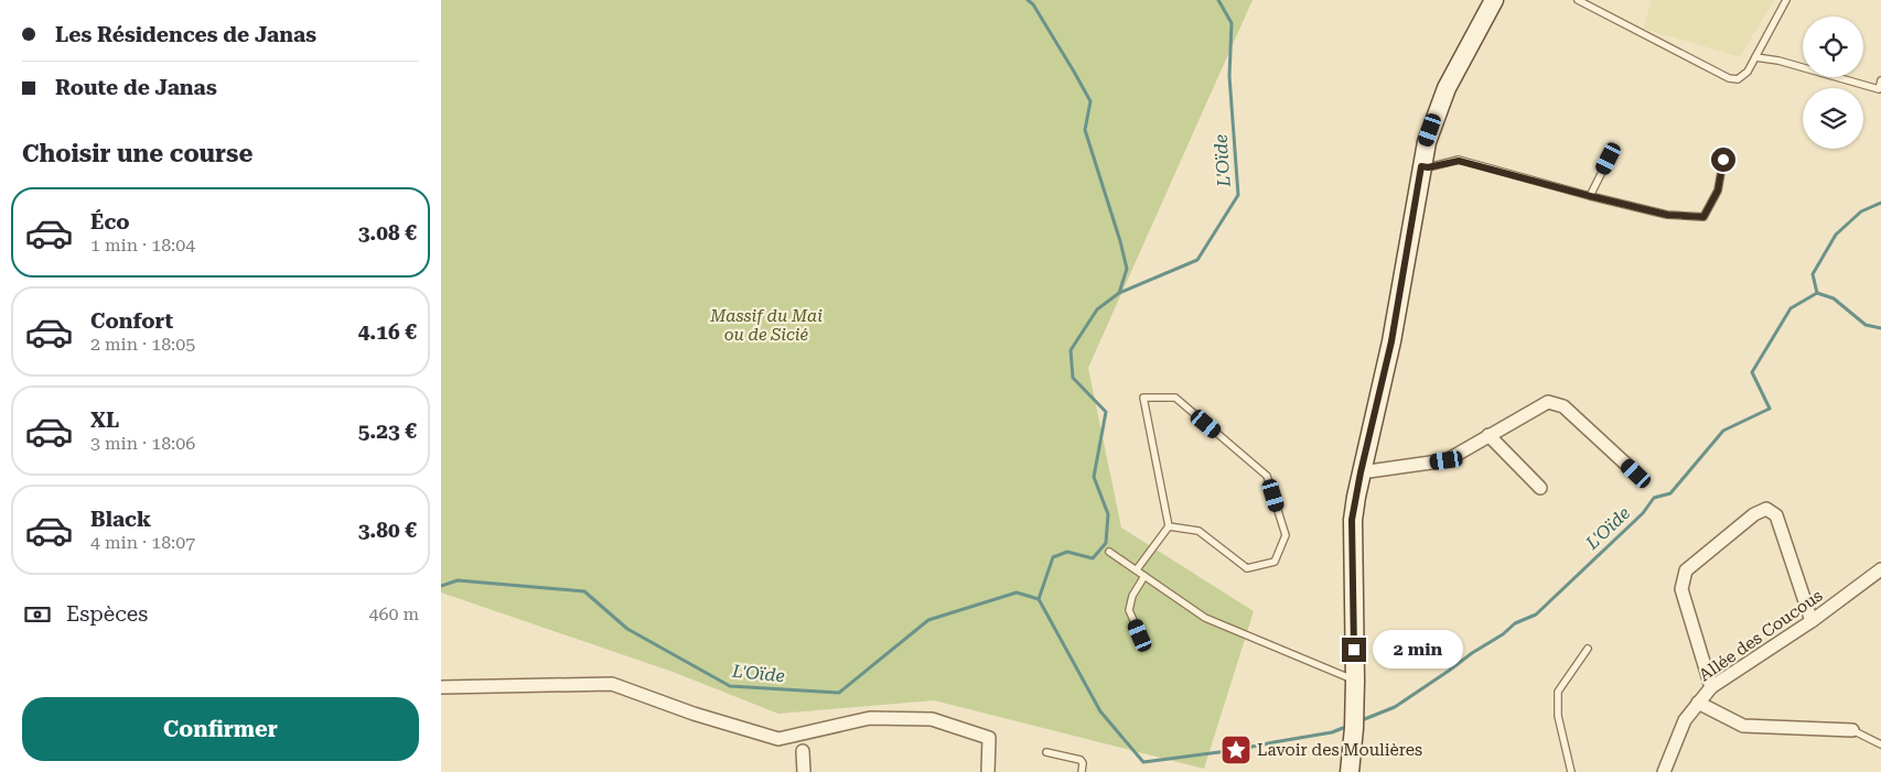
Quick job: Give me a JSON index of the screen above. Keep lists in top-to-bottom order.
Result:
{
  "streets": {
    "street": ["Allée des Coucous"]
  },
  "water": ["L'Oïde"],
  "parks": ["Massif du Mai ou de Sicié"],
  "places": {
    "place": ["Lavoir des Moulières"]
  },
  "page": {
    "banner": ["Les Résidences de Janas", "Route de Janas"],
    "heading": "Choisir une course",
    "list": [
      {
        "name": "Éco",
        "note": "1 min · 18:04",
        "value": "3.08 €"
      },
      {
        "name": "Confort",
        "note": "2 min · 18:05",
        "value": "4.16 €"
      },
      {
        "name": "XL",
        "note": "3 min · 18:06",
        "value": "5.23 €"
      },
      {
        "name": "Black",
        "note": "4 min · 18:07",
        "value": "3.80 €"
      }
    ],
    "pay": ["Espèces", "460 m"],
    "bubble": "2 min",
    "buttons": "Confirmer"
  }
}
